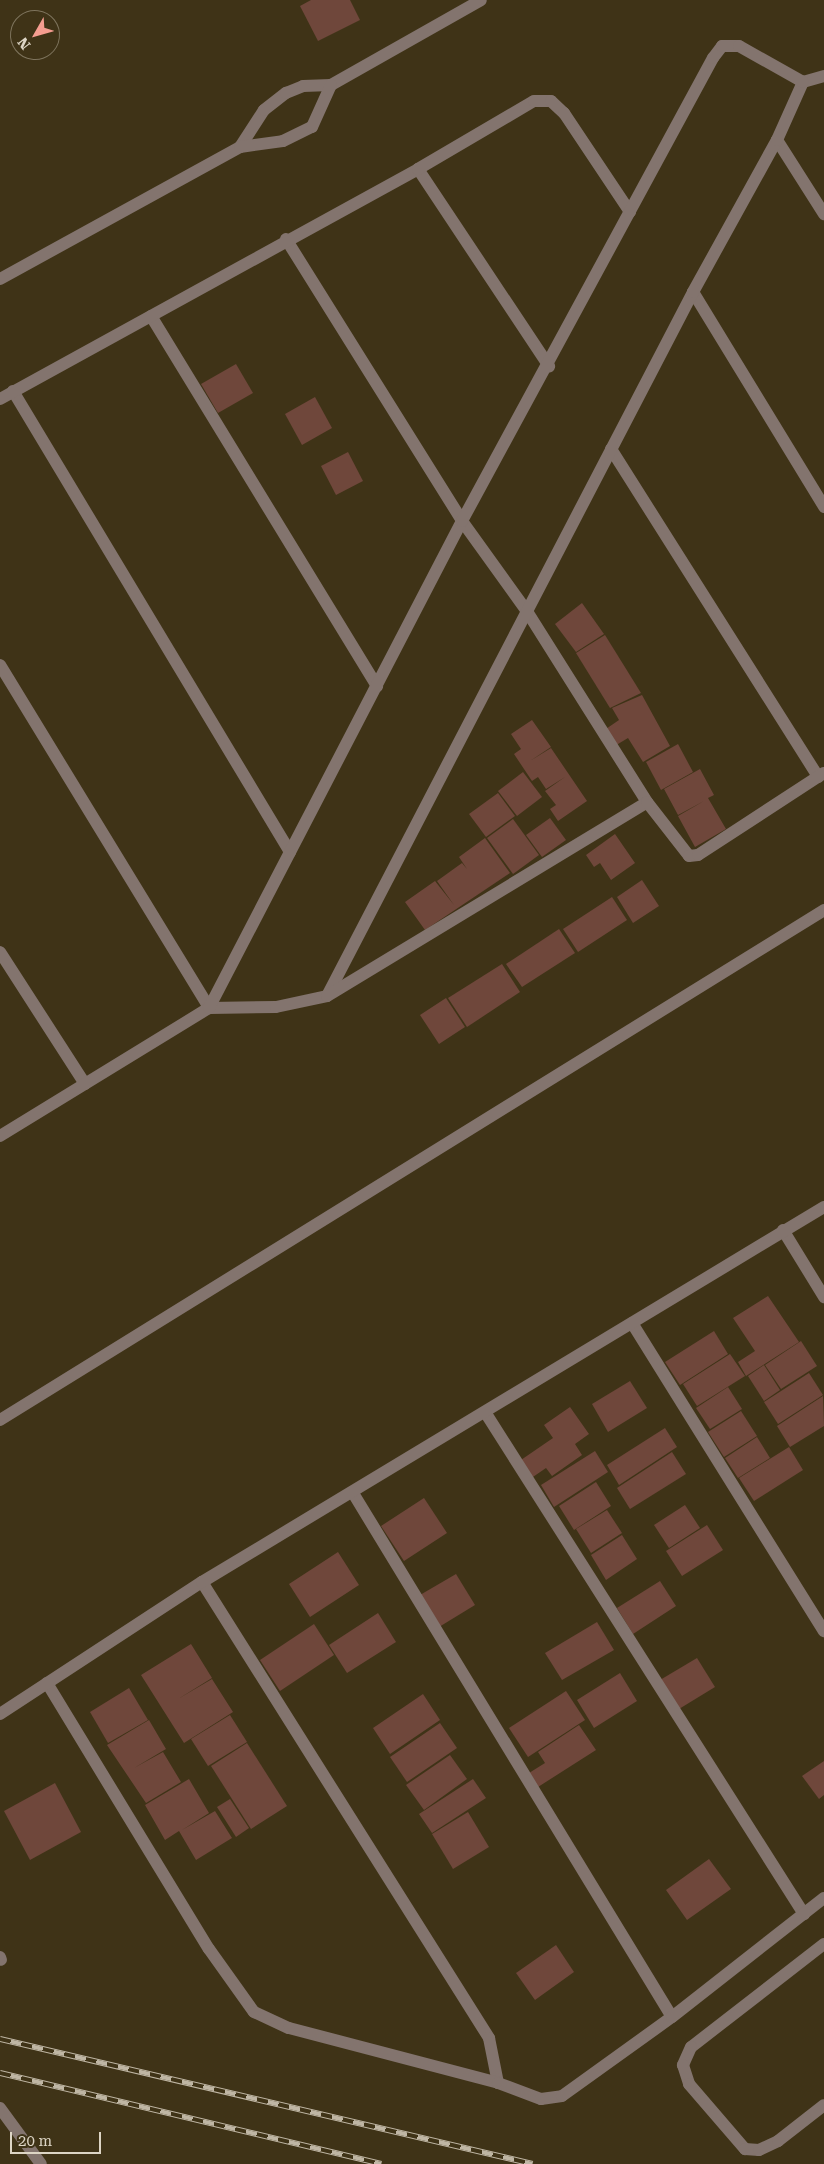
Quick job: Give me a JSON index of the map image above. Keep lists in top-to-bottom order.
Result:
{
  "scale_bar": "20 m",
  "north": "bottom left"
}
